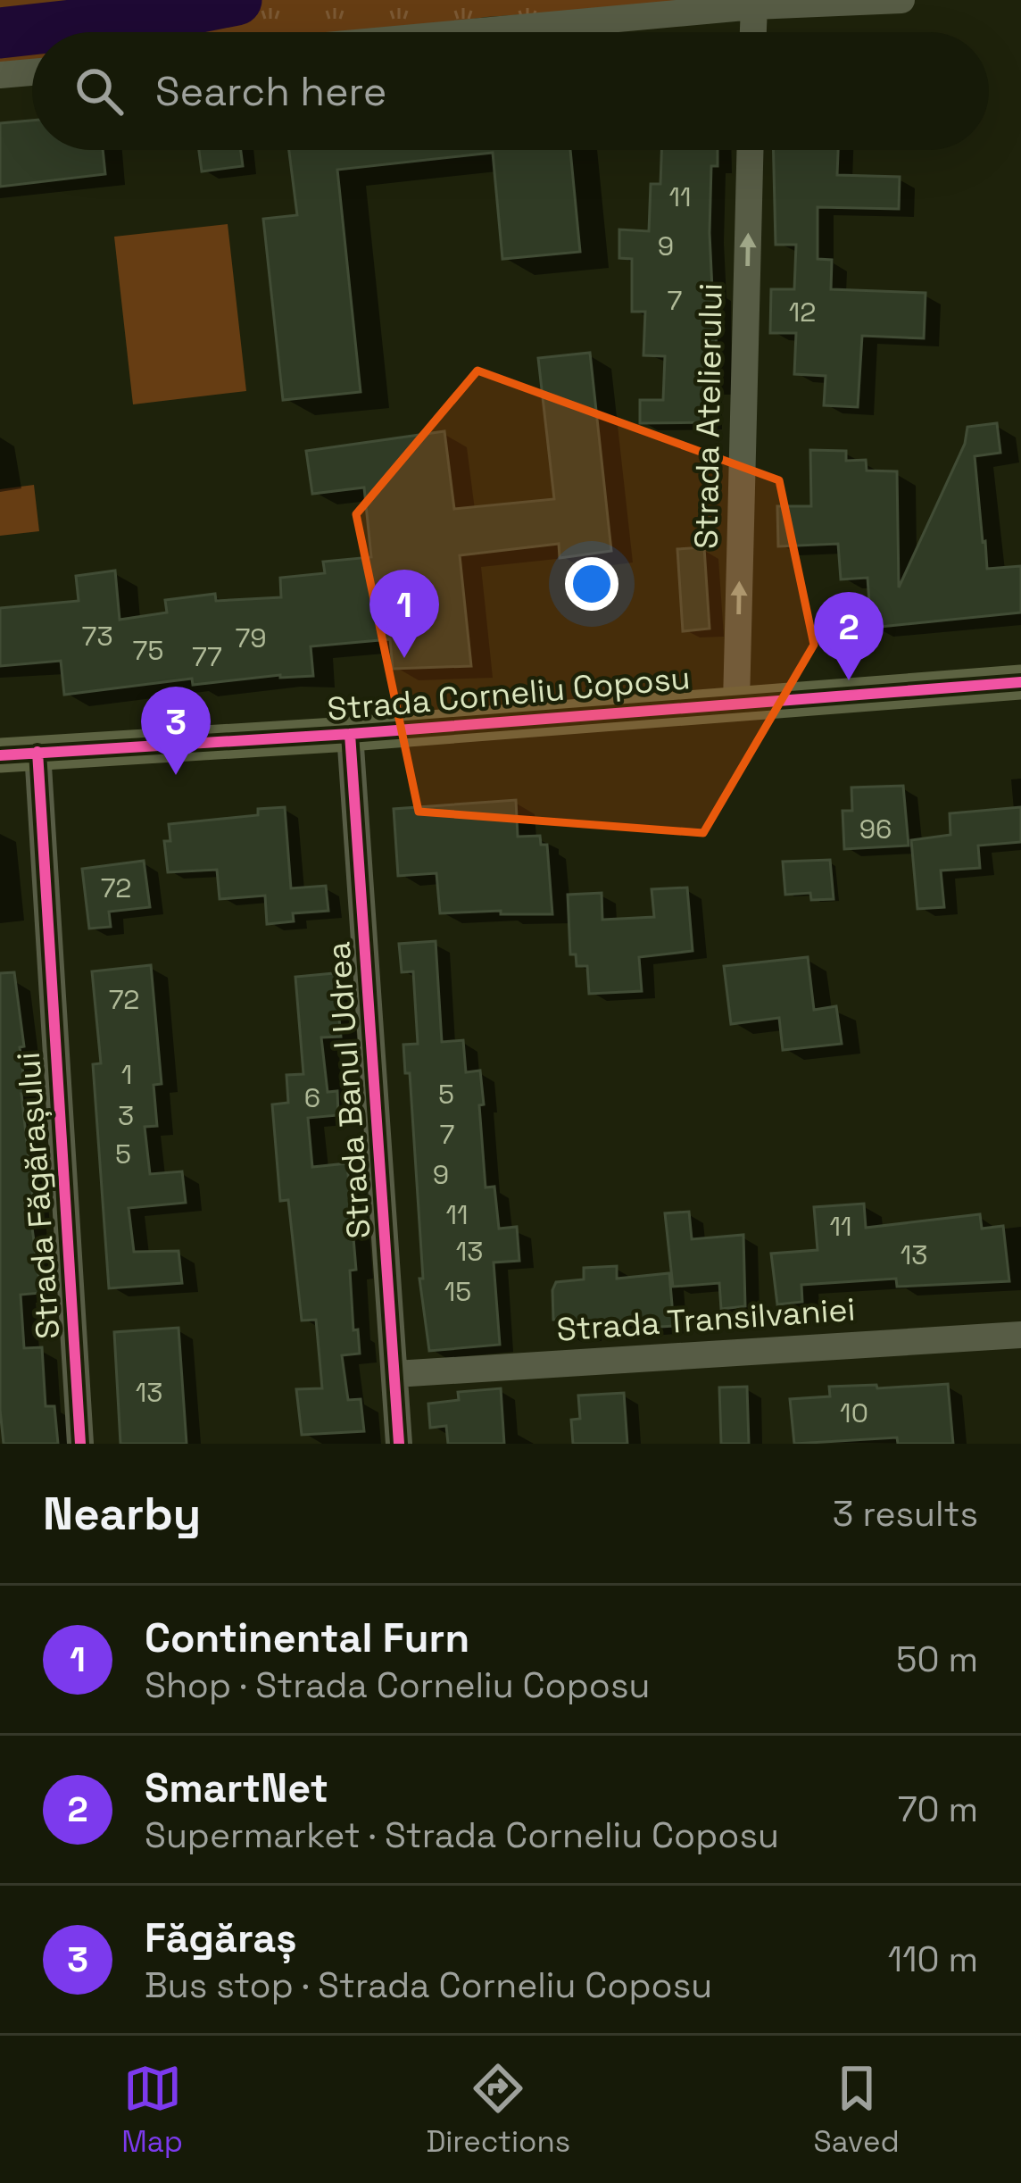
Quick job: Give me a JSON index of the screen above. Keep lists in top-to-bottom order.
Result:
{
  "streets": {
    "main road": ["Strada Corneliu Coposu"],
    "street": [
      "Strada Atelierului",
      "Strada Banul Udrea",
      "Strada Făgărașului",
      "Strada Transilvaniei"
    ]
  },
  "crossings": [
    ["Strada Atelierului", "Strada Corneliu Coposu"],
    ["Strada Corneliu Coposu", "Strada Banul Udrea"],
    ["Strada Corneliu Coposu", "Strada Făgărașului"],
    ["Strada Banul Udrea", "Strada Transilvaniei"]
  ],
  "one_way": ["Strada Atelierului"],
  "house_numbers": [
    "11",
    "9",
    "7",
    "12",
    "73",
    "79",
    "75",
    "77",
    "96",
    "72",
    "72",
    "1",
    "5",
    "6",
    "3",
    "7",
    "5",
    "9",
    "11",
    "11",
    "13",
    "13",
    "15",
    "13",
    "10"
  ],
  "page": {
    "search": "Search here",
    "pins": ["1", "2", "3"],
    "heading": ["Nearby", "3 results"],
    "list": [
      {
        "mark": "1",
        "name": "Continental Furn",
        "note": "Shop · Strada Corneliu Coposu",
        "value": "50 m"
      },
      {
        "mark": "2",
        "name": "SmartNet",
        "note": "Supermarket · Strada Corneliu Coposu",
        "value": "70 m"
      },
      {
        "mark": "3",
        "name": "Făgăraș",
        "note": "Bus stop · Strada Corneliu Coposu",
        "value": "110 m"
      }
    ],
    "nav": ["Map", "Directions", "Saved"]
  }
}
